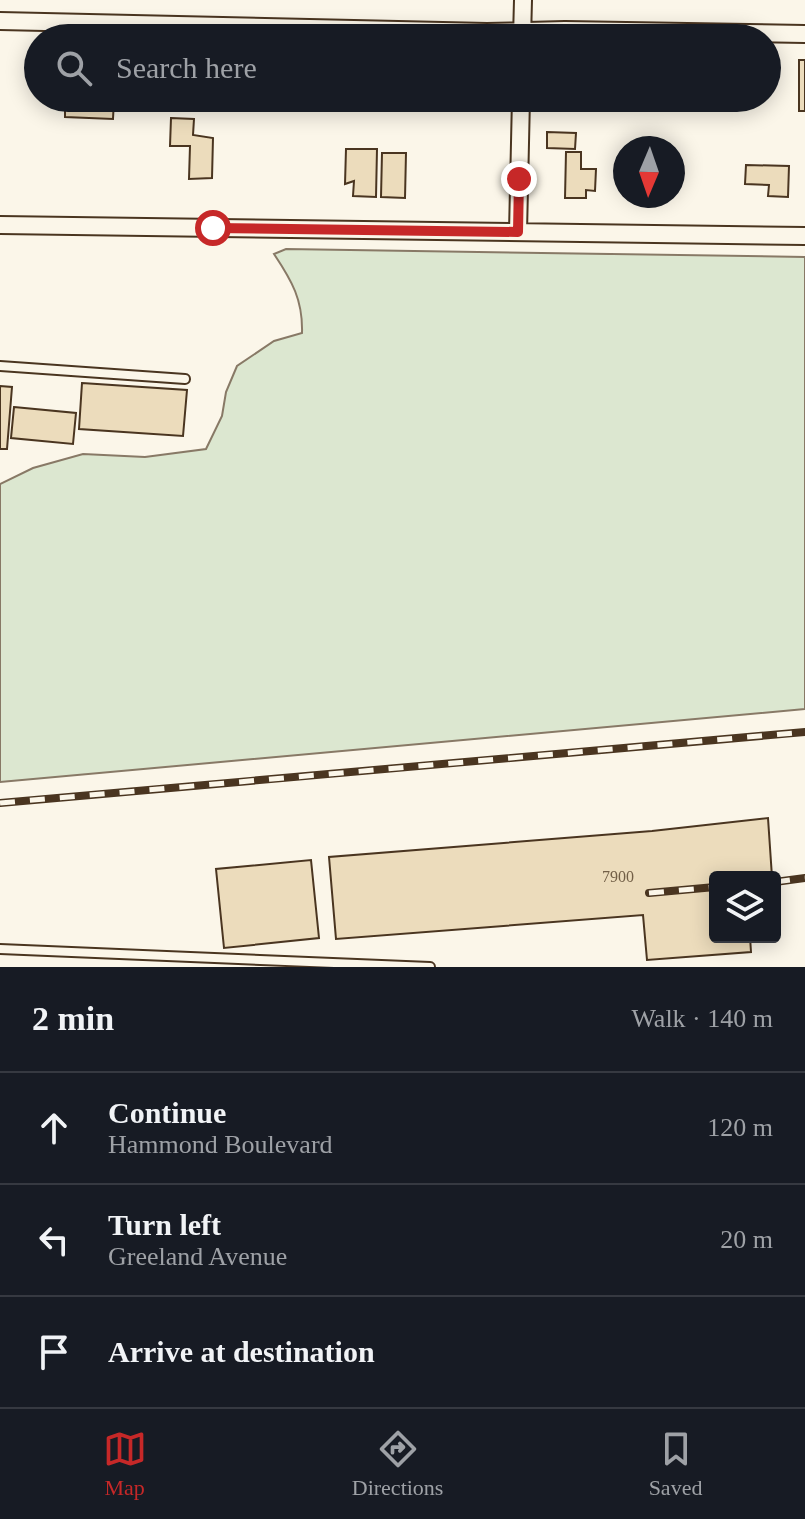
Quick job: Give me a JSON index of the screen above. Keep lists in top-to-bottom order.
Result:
{
  "house_numbers": ["7900"],
  "north": "bottom",
  "page": {
    "search": "Search here",
    "heading": ["2 min", "Walk · 140 m"],
    "list": [
      ["Continue", "Hammond Boulevard", "120 m"],
      ["Turn left", "Greeland Avenue", "20 m"],
      "Arrive at destination"
    ],
    "nav": ["Map", "Directions", "Saved"]
  }
}
